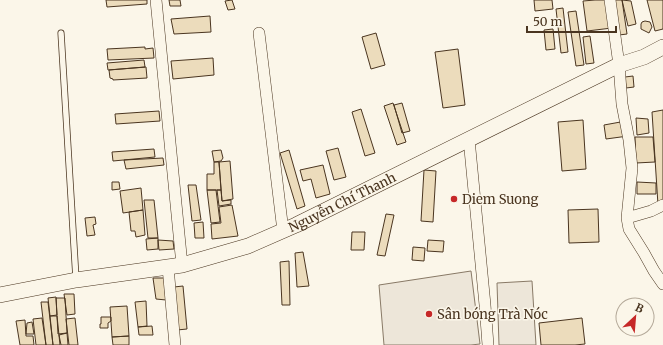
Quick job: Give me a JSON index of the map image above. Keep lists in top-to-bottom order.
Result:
{
  "streets": {
    "main road": ["Nguyễn Chí Thanh"]
  },
  "places": ["Diem Suong", "Sân bóng Trà Nóc"],
  "scale_bar": "50 m",
  "north": "top right"
}
